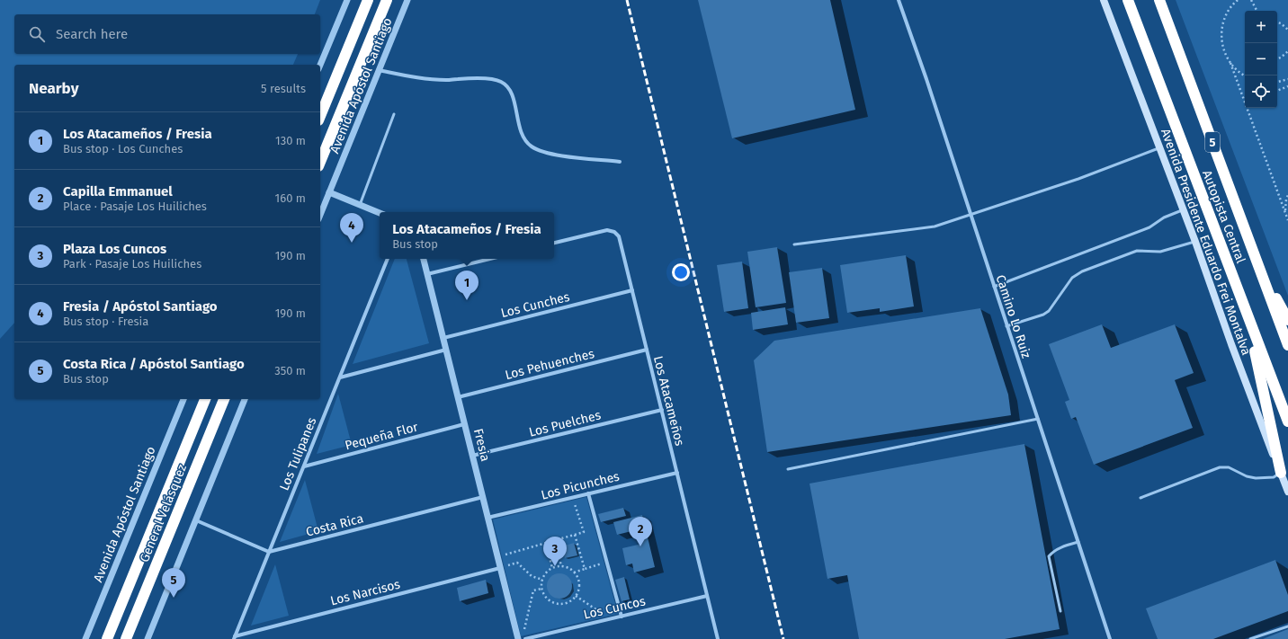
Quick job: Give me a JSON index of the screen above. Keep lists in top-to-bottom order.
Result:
{
  "streets": {
    "highway": ["5", "Autopista Central", "General Velásquez"],
    "main road": ["Avenida Presidente Eduardo Frei Montalva"],
    "street": [
      "Avenida Apóstol Santiago",
      "Los Cunches",
      "Camino Lo Ruiz",
      "Los Pehuenches",
      "Los Atacameños",
      "Los Puelches",
      "Pequeña Flor",
      "Fresia",
      "Los Tulipanes",
      "Los Picunches",
      "Costa Rica",
      "Los Narcisos",
      "Los Cuncos"
    ]
  },
  "crossings": [
    ["Los Cunches", "Los Atacameños"],
    ["Los Cunches", "Fresia"],
    ["Los Pehuenches", "Los Atacameños"],
    ["Los Pehuenches", "Fresia"],
    ["Los Atacameños", "Los Puelches"],
    ["Los Atacameños", "Los Picunches"],
    ["Los Atacameños", "Los Cuncos"],
    ["Los Puelches", "Fresia"],
    ["Pequeña Flor", "Fresia"],
    ["Pequeña Flor", "Los Tulipanes"],
    ["Fresia", "Los Picunches"],
    ["Fresia", "Costa Rica"],
    ["Fresia", "Los Narcisos"],
    ["Los Tulipanes", "Costa Rica"],
    ["Los Tulipanes", "Los Narcisos"]
  ],
  "page": {
    "map_buttons": ["+", "−"],
    "search": "Search here",
    "heading": ["Nearby", "5 results"],
    "list": [
      {
        "mark": "1",
        "name": "Los Atacameños / Fresia",
        "note": "Bus stop · Los Cunches",
        "value": "130 m"
      },
      {
        "mark": "2",
        "name": "Capilla Emmanuel",
        "note": "Place · Pasaje Los Huiliches",
        "value": "160 m"
      },
      {
        "mark": "3",
        "name": "Plaza Los Cuncos",
        "note": "Park · Pasaje Los Huiliches",
        "value": "190 m"
      },
      {
        "mark": "4",
        "name": "Fresia / Apóstol Santiago",
        "note": "Bus stop · Fresia",
        "value": "190 m"
      },
      {
        "mark": "5",
        "name": "Costa Rica / Apóstol Santiago",
        "note": "Bus stop",
        "value": "350 m"
      }
    ],
    "popup": ["Los Atacameños / Fresia", "Bus stop"],
    "pins": [
      "4",
      "1",
      "2",
      "3",
      "5"
    ]
  }
}
